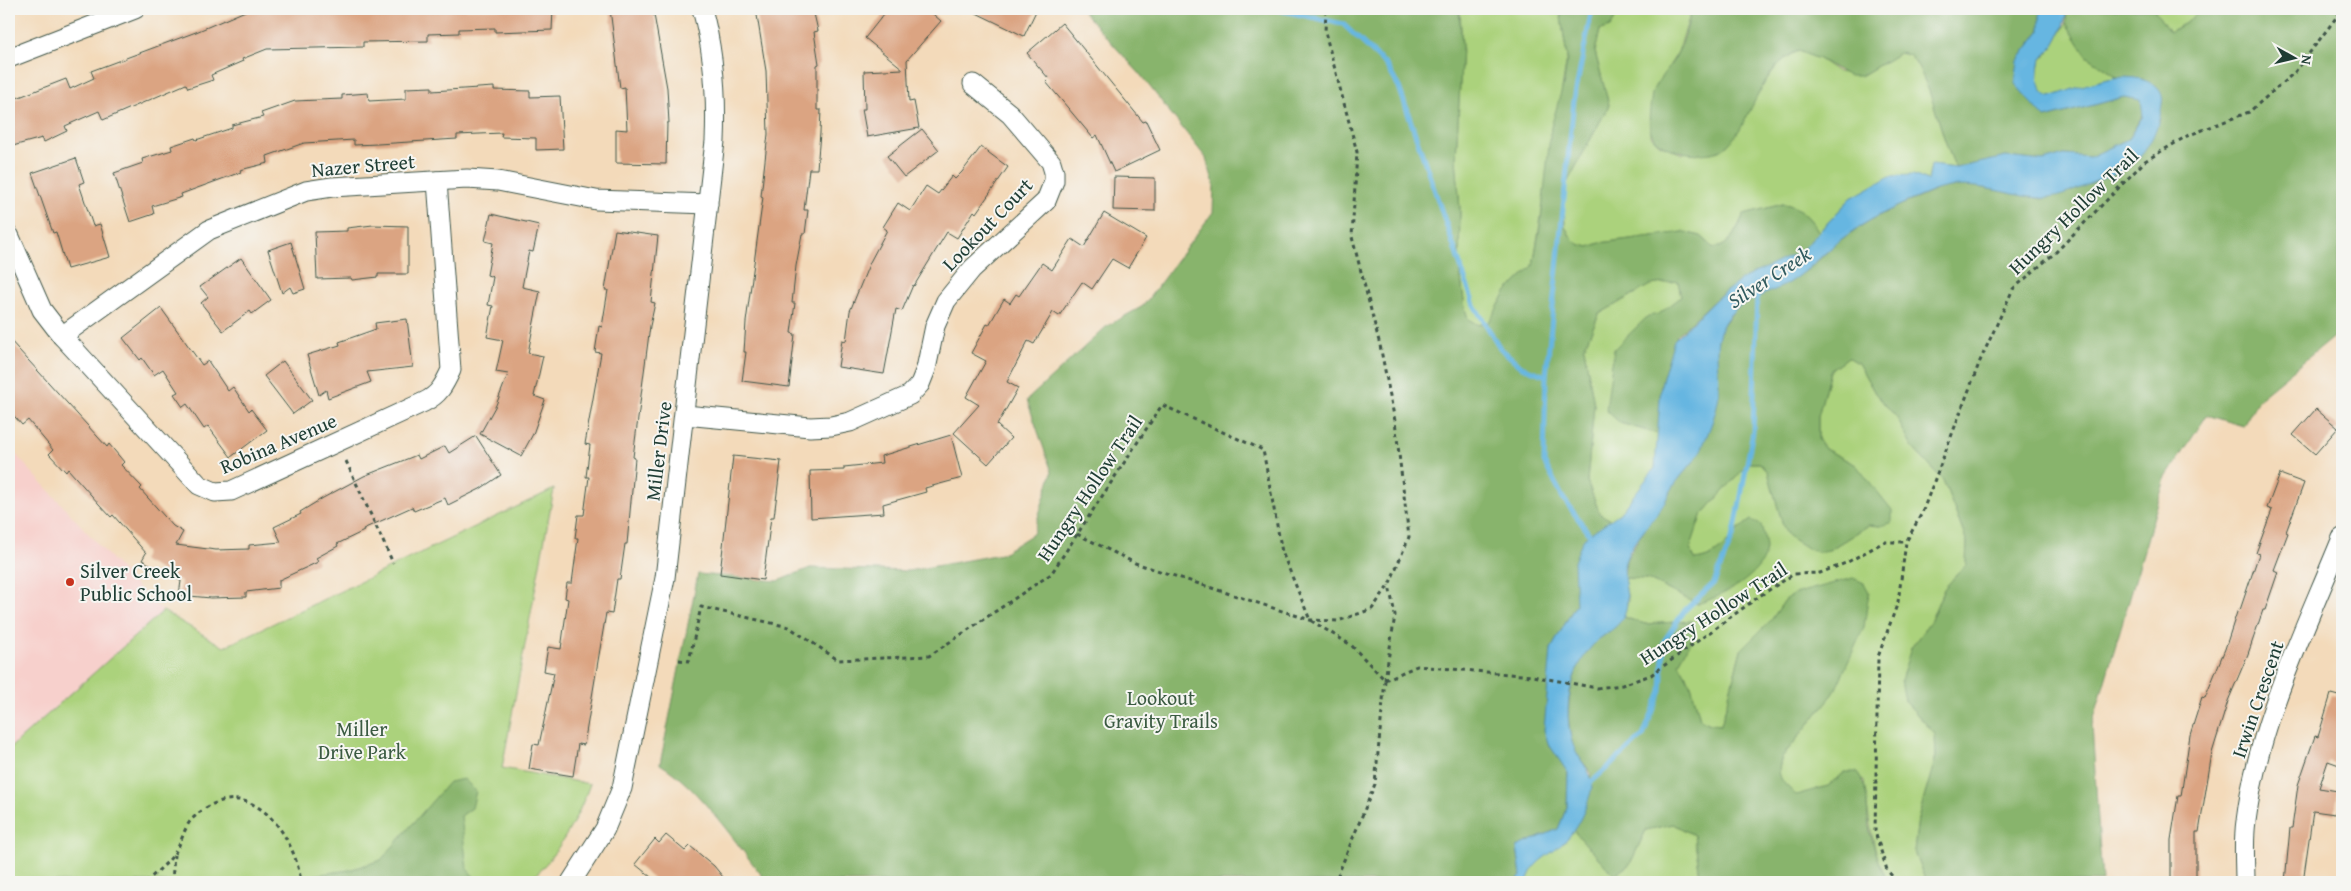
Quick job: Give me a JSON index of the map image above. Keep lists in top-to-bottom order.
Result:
{
  "streets": {
    "street": [
      "Nazer Street",
      "Lookout Court",
      "Robina Avenue",
      "Miller Drive",
      "Irwin Crescent"
    ],
    "path": ["Hungry Hollow Trail"]
  },
  "crossings": [
    ["Nazer Street", "Robina Avenue"],
    ["Nazer Street", "Miller Drive"],
    ["Lookout Court", "Miller Drive"]
  ],
  "water": ["Silver Creek"],
  "parks": ["Lookout Gravity Trails", "Miller Drive Park"],
  "places": ["Silver Creek Public School"],
  "north": "right"
}
